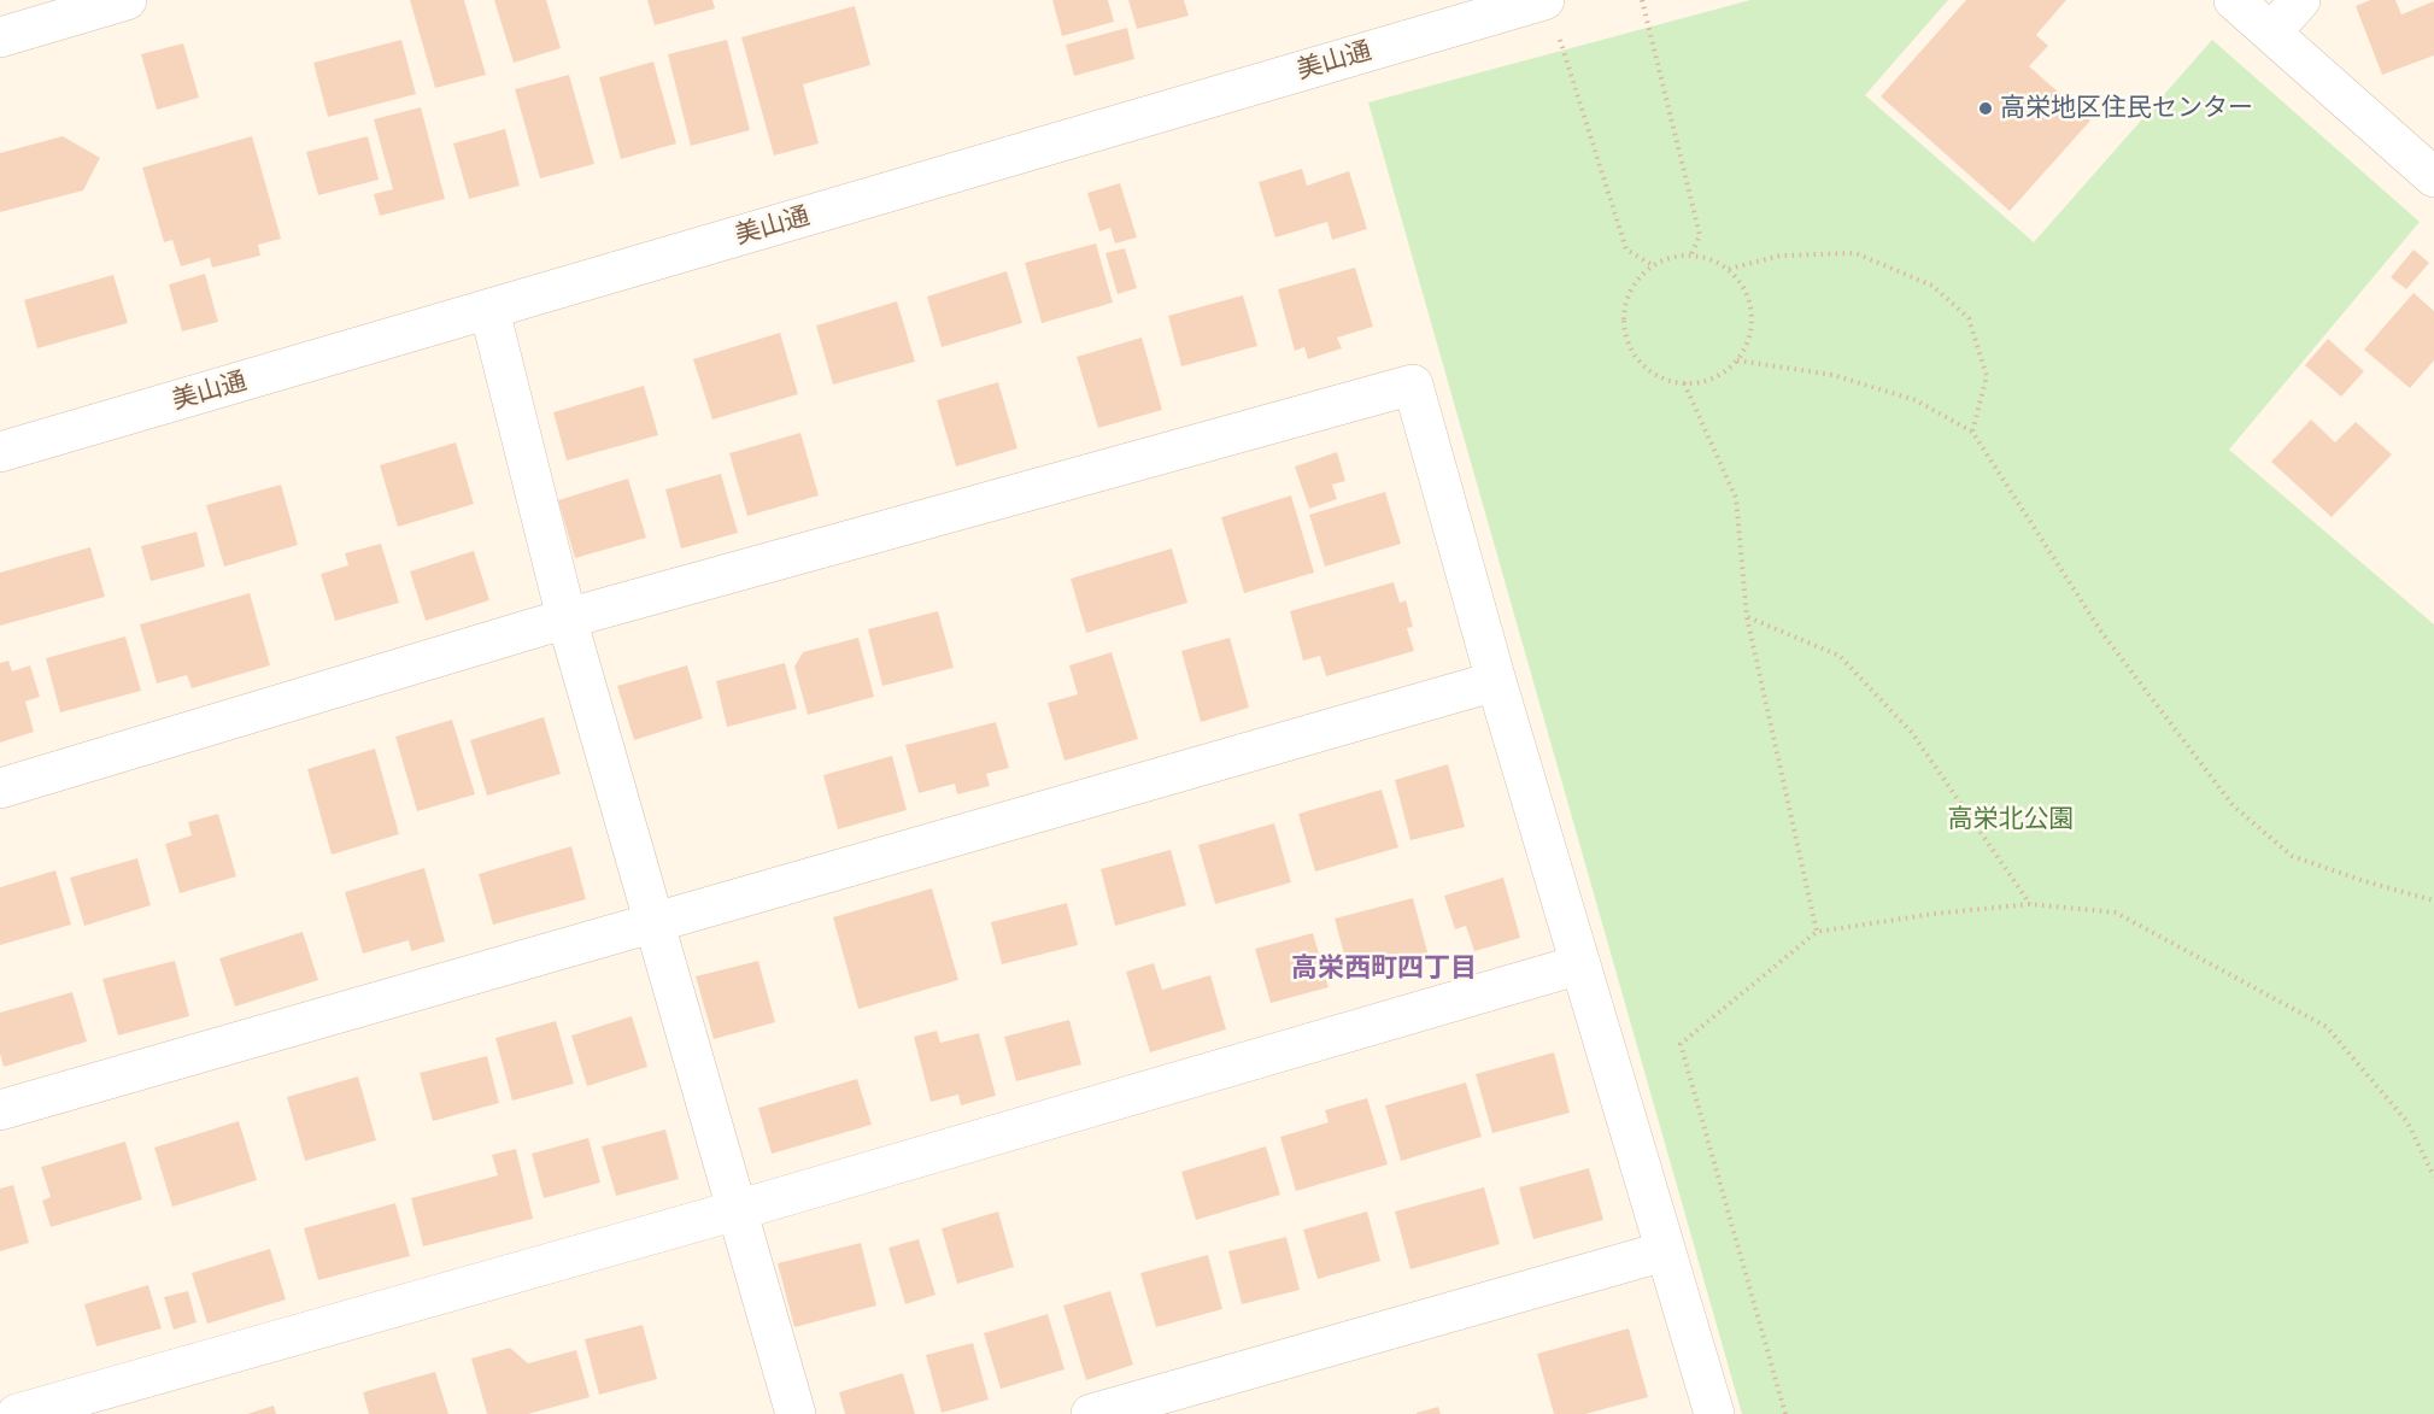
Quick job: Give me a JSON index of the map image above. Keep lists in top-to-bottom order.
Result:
{
  "streets": {
    "street": ["美山通"]
  },
  "districts": ["高栄西町四丁目"],
  "parks": ["高栄北公園"],
  "places": ["高栄地区住民センター"]
}
